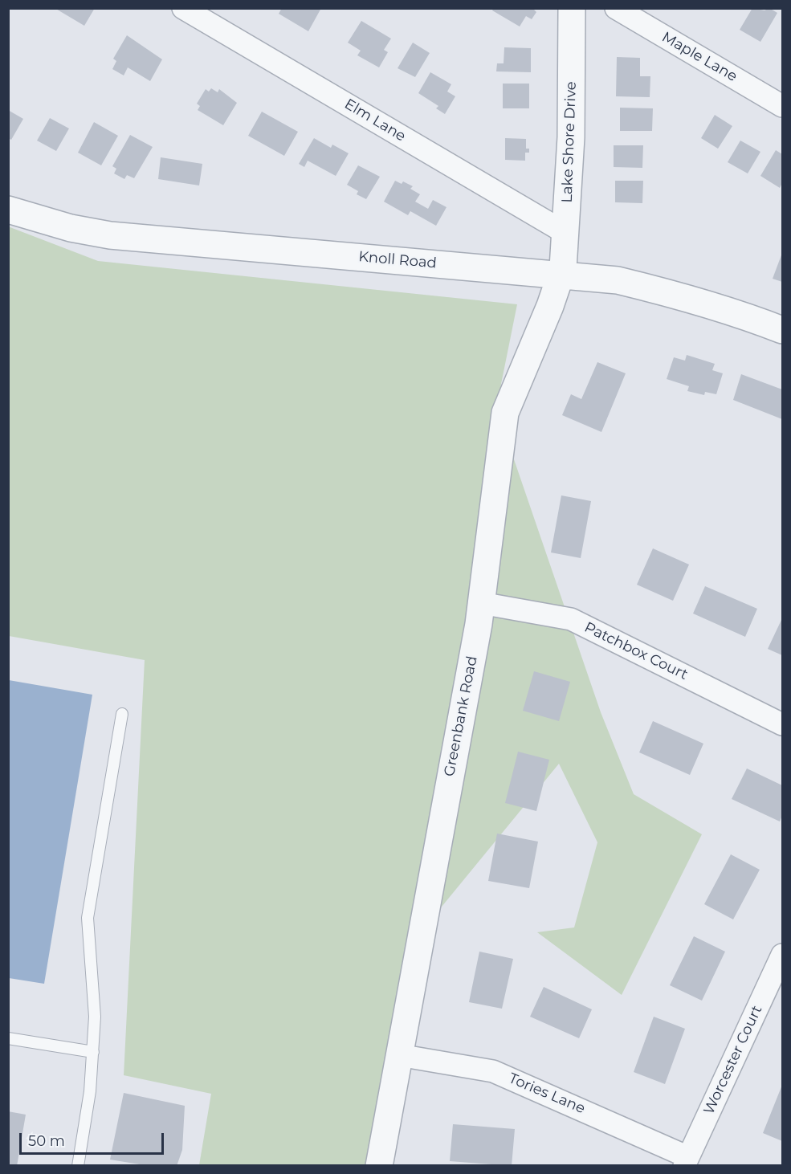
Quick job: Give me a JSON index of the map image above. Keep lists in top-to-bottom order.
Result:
{
  "streets": {
    "street": [
      "Maple Lane",
      "Elm Lane",
      "Lake Shore Drive",
      "Knoll Road",
      "Patchbox Court",
      "Greenbank Road",
      "Worcester Court",
      "Tories Lane"
    ]
  },
  "crossings": [
    ["Elm Lane", "Lake Shore Drive"],
    ["Lake Shore Drive", "Knoll Road"],
    ["Lake Shore Drive", "Greenbank Road"],
    ["Knoll Road", "Greenbank Road"],
    ["Patchbox Court", "Greenbank Road"],
    ["Greenbank Road", "Tories Lane"],
    ["Worcester Court", "Tories Lane"]
  ],
  "scale_bar": "50 m"
}
